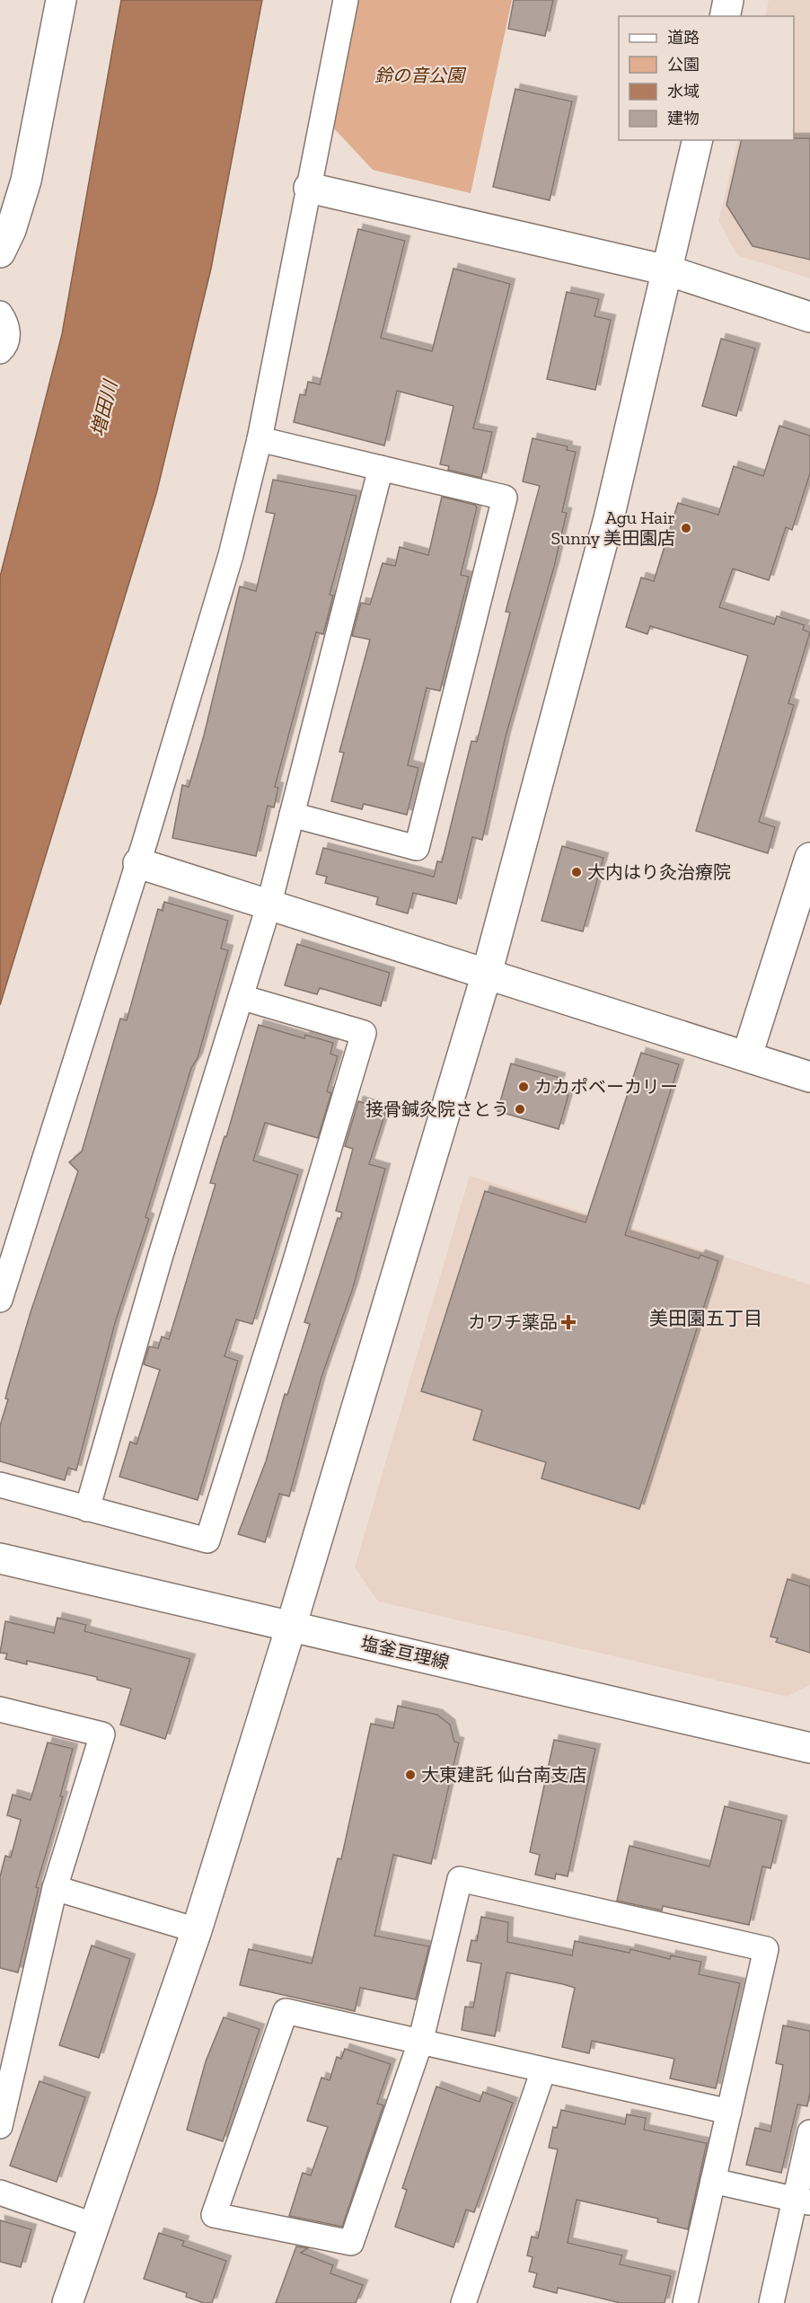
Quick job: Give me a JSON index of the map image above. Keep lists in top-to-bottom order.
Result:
{
  "streets": {
    "street": ["塩釜亘理線"]
  },
  "districts": ["美田園五丁目"],
  "water": ["増田川"],
  "parks": ["鈴の音公園"],
  "places": {
    "other": [
      "Agu Hair Sunny 美田園店",
      "大内はり灸治療院",
      "カカポベーカリー",
      "接骨鍼灸院さとう",
      "大東建託 仙台南支店"
    ],
    "health": ["カワチ薬品"]
  },
  "legend": [
    "道路",
    "公園",
    "水域",
    "建物"
  ]
}
